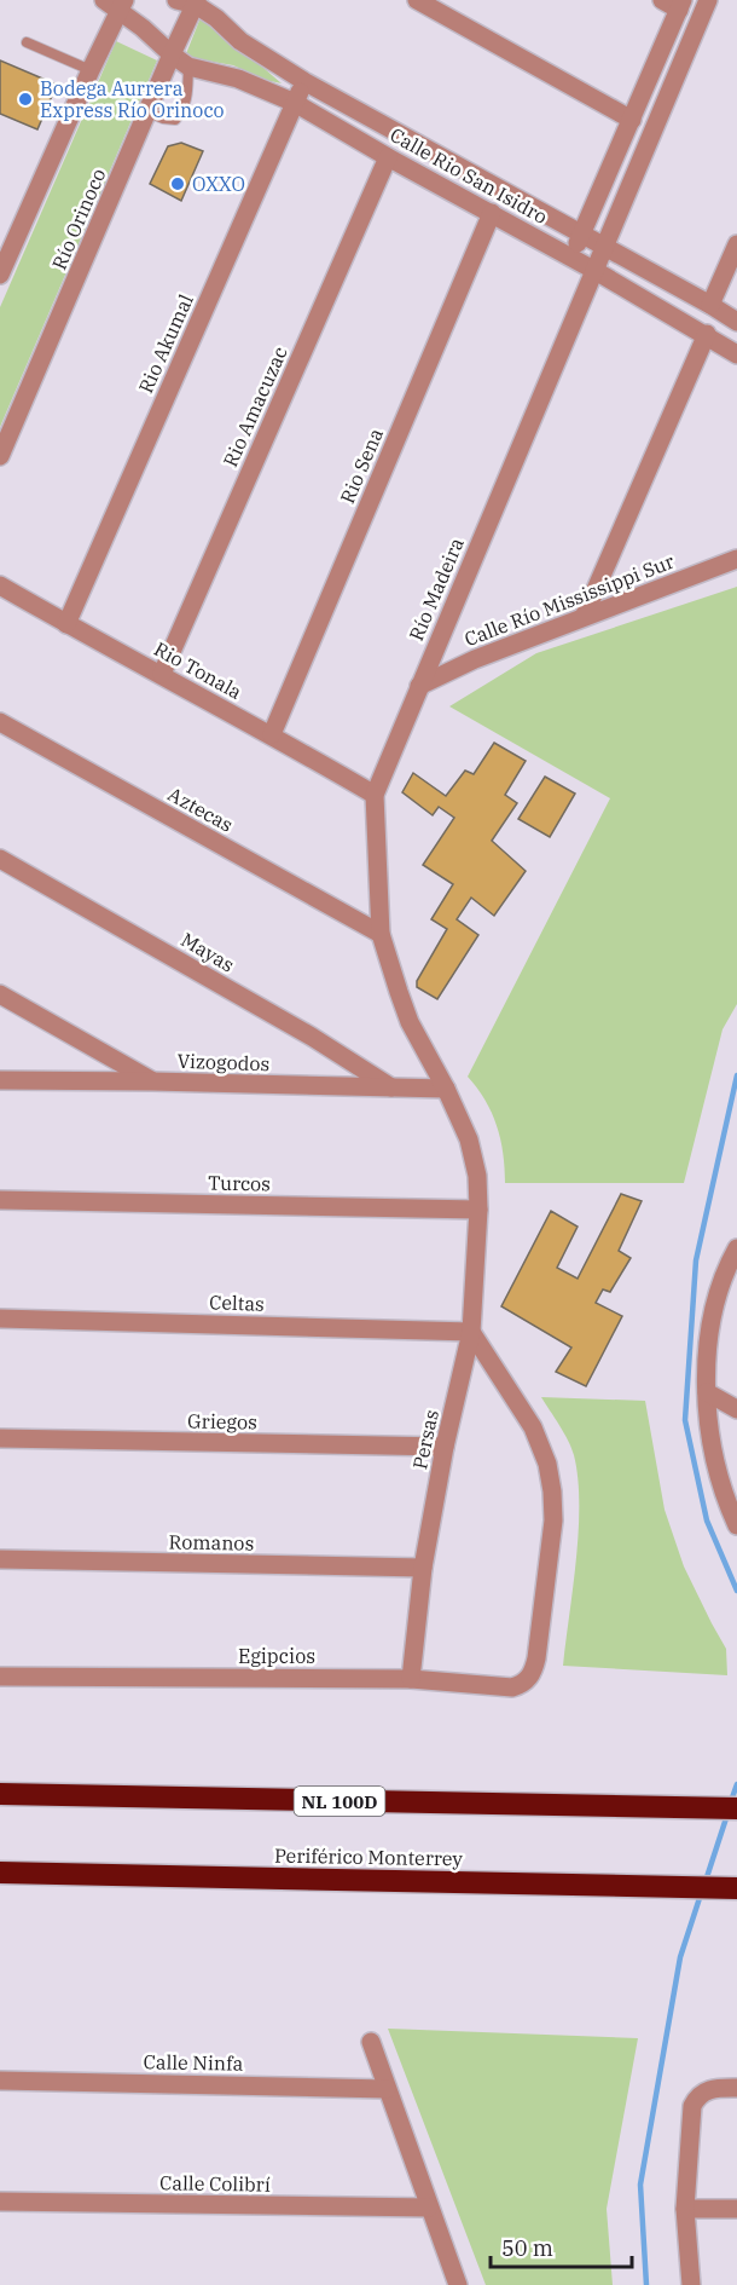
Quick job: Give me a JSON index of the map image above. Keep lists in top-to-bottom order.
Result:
{
  "streets": {
    "highway": ["NL 100D", "Periférico Monterrey"],
    "street": [
      "Calle Rio San Isidro",
      "Río Orinoco",
      "Rio Akumal",
      "Rio Amacuzac",
      "Rio Sena",
      "Río Madeira",
      "Calle Río Mississippi Sur",
      "Rio Tonala",
      "Aztecas",
      "Mayas",
      "Vizogodos",
      "Turcos",
      "Celtas",
      "Griegos",
      "Persas",
      "Romanos",
      "Egipcios",
      "Calle Ninfa",
      "Calle Colibrí"
    ]
  },
  "crossings": [
    ["Calle Rio San Isidro", "Río Orinoco"],
    ["Calle Rio San Isidro", "Rio Akumal"],
    ["Calle Rio San Isidro", "Rio Amacuzac"],
    ["Calle Rio San Isidro", "Rio Sena"],
    ["Calle Rio San Isidro", "Río Madeira"],
    ["Rio Akumal", "Rio Tonala"],
    ["Rio Amacuzac", "Rio Tonala"],
    ["Rio Sena", "Rio Tonala"],
    ["Río Madeira", "Calle Río Mississippi Sur"],
    ["Río Madeira", "Rio Tonala"],
    ["Río Madeira", "Aztecas"],
    ["Río Madeira", "Vizogodos"],
    ["Río Madeira", "Turcos"],
    ["Río Madeira", "Persas"],
    ["Mayas", "Vizogodos"],
    ["Turcos", "Persas"],
    ["Celtas", "Persas"],
    ["Celtas", "Egipcios"],
    ["Griegos", "Persas"],
    ["Persas", "Romanos"],
    ["Persas", "Egipcios"]
  ],
  "places": ["Bodega Aurrera Express Río Orinoco", "OXXO"],
  "scale_bar": "50 m"
}
